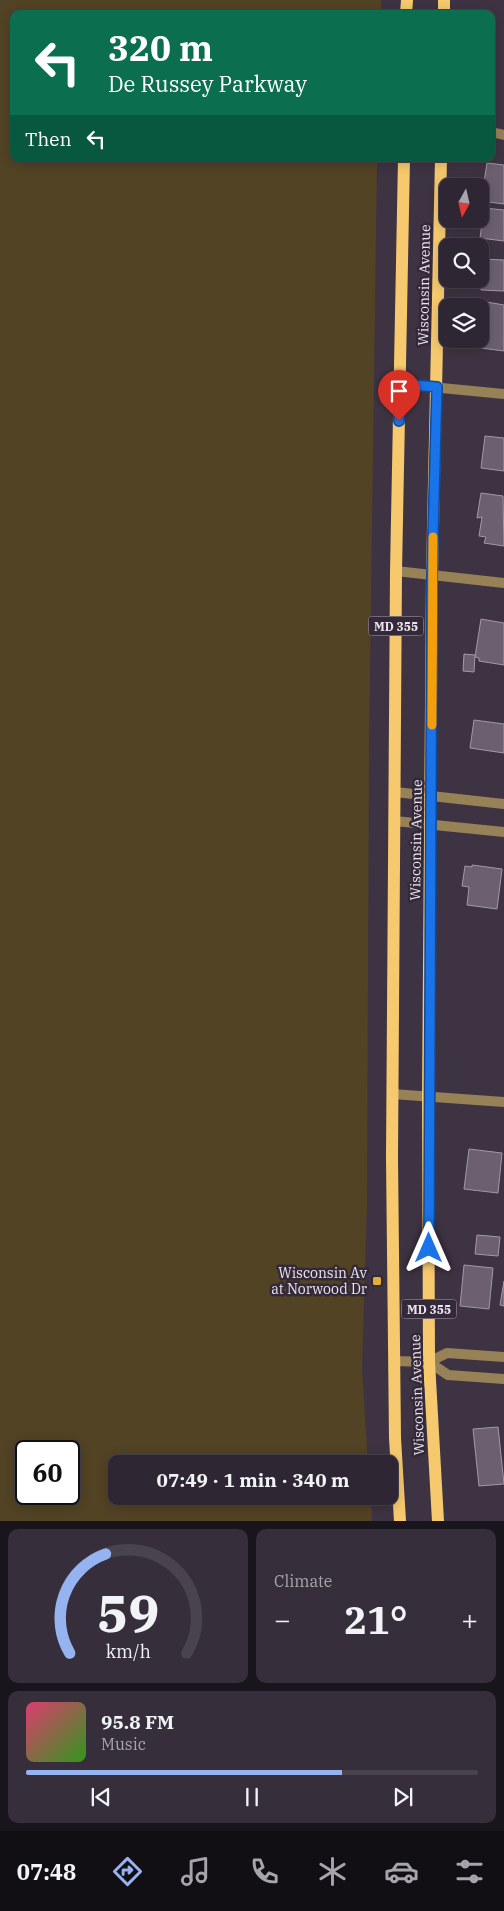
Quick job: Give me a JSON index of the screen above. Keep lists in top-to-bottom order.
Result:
{
  "streets": {
    "main road": ["Wisconsin Avenue", "MD 355"]
  },
  "places": {
    "transit": ["Wisconsin Av at Norwood Dr"]
  },
  "north": "bottom",
  "page": {
    "turn": ["320 m", "De Russey Parkway"],
    "then": "Then",
    "limit": "60",
    "trip": "07:49 · 1 min · 340 m",
    "tile": "Climate",
    "heat": ["−", "21°", "+"],
    "song": ["95.8 FM", "Music"],
    "tabs": "07:48",
    "gauge": ["59", "km/h"]
  }
}
